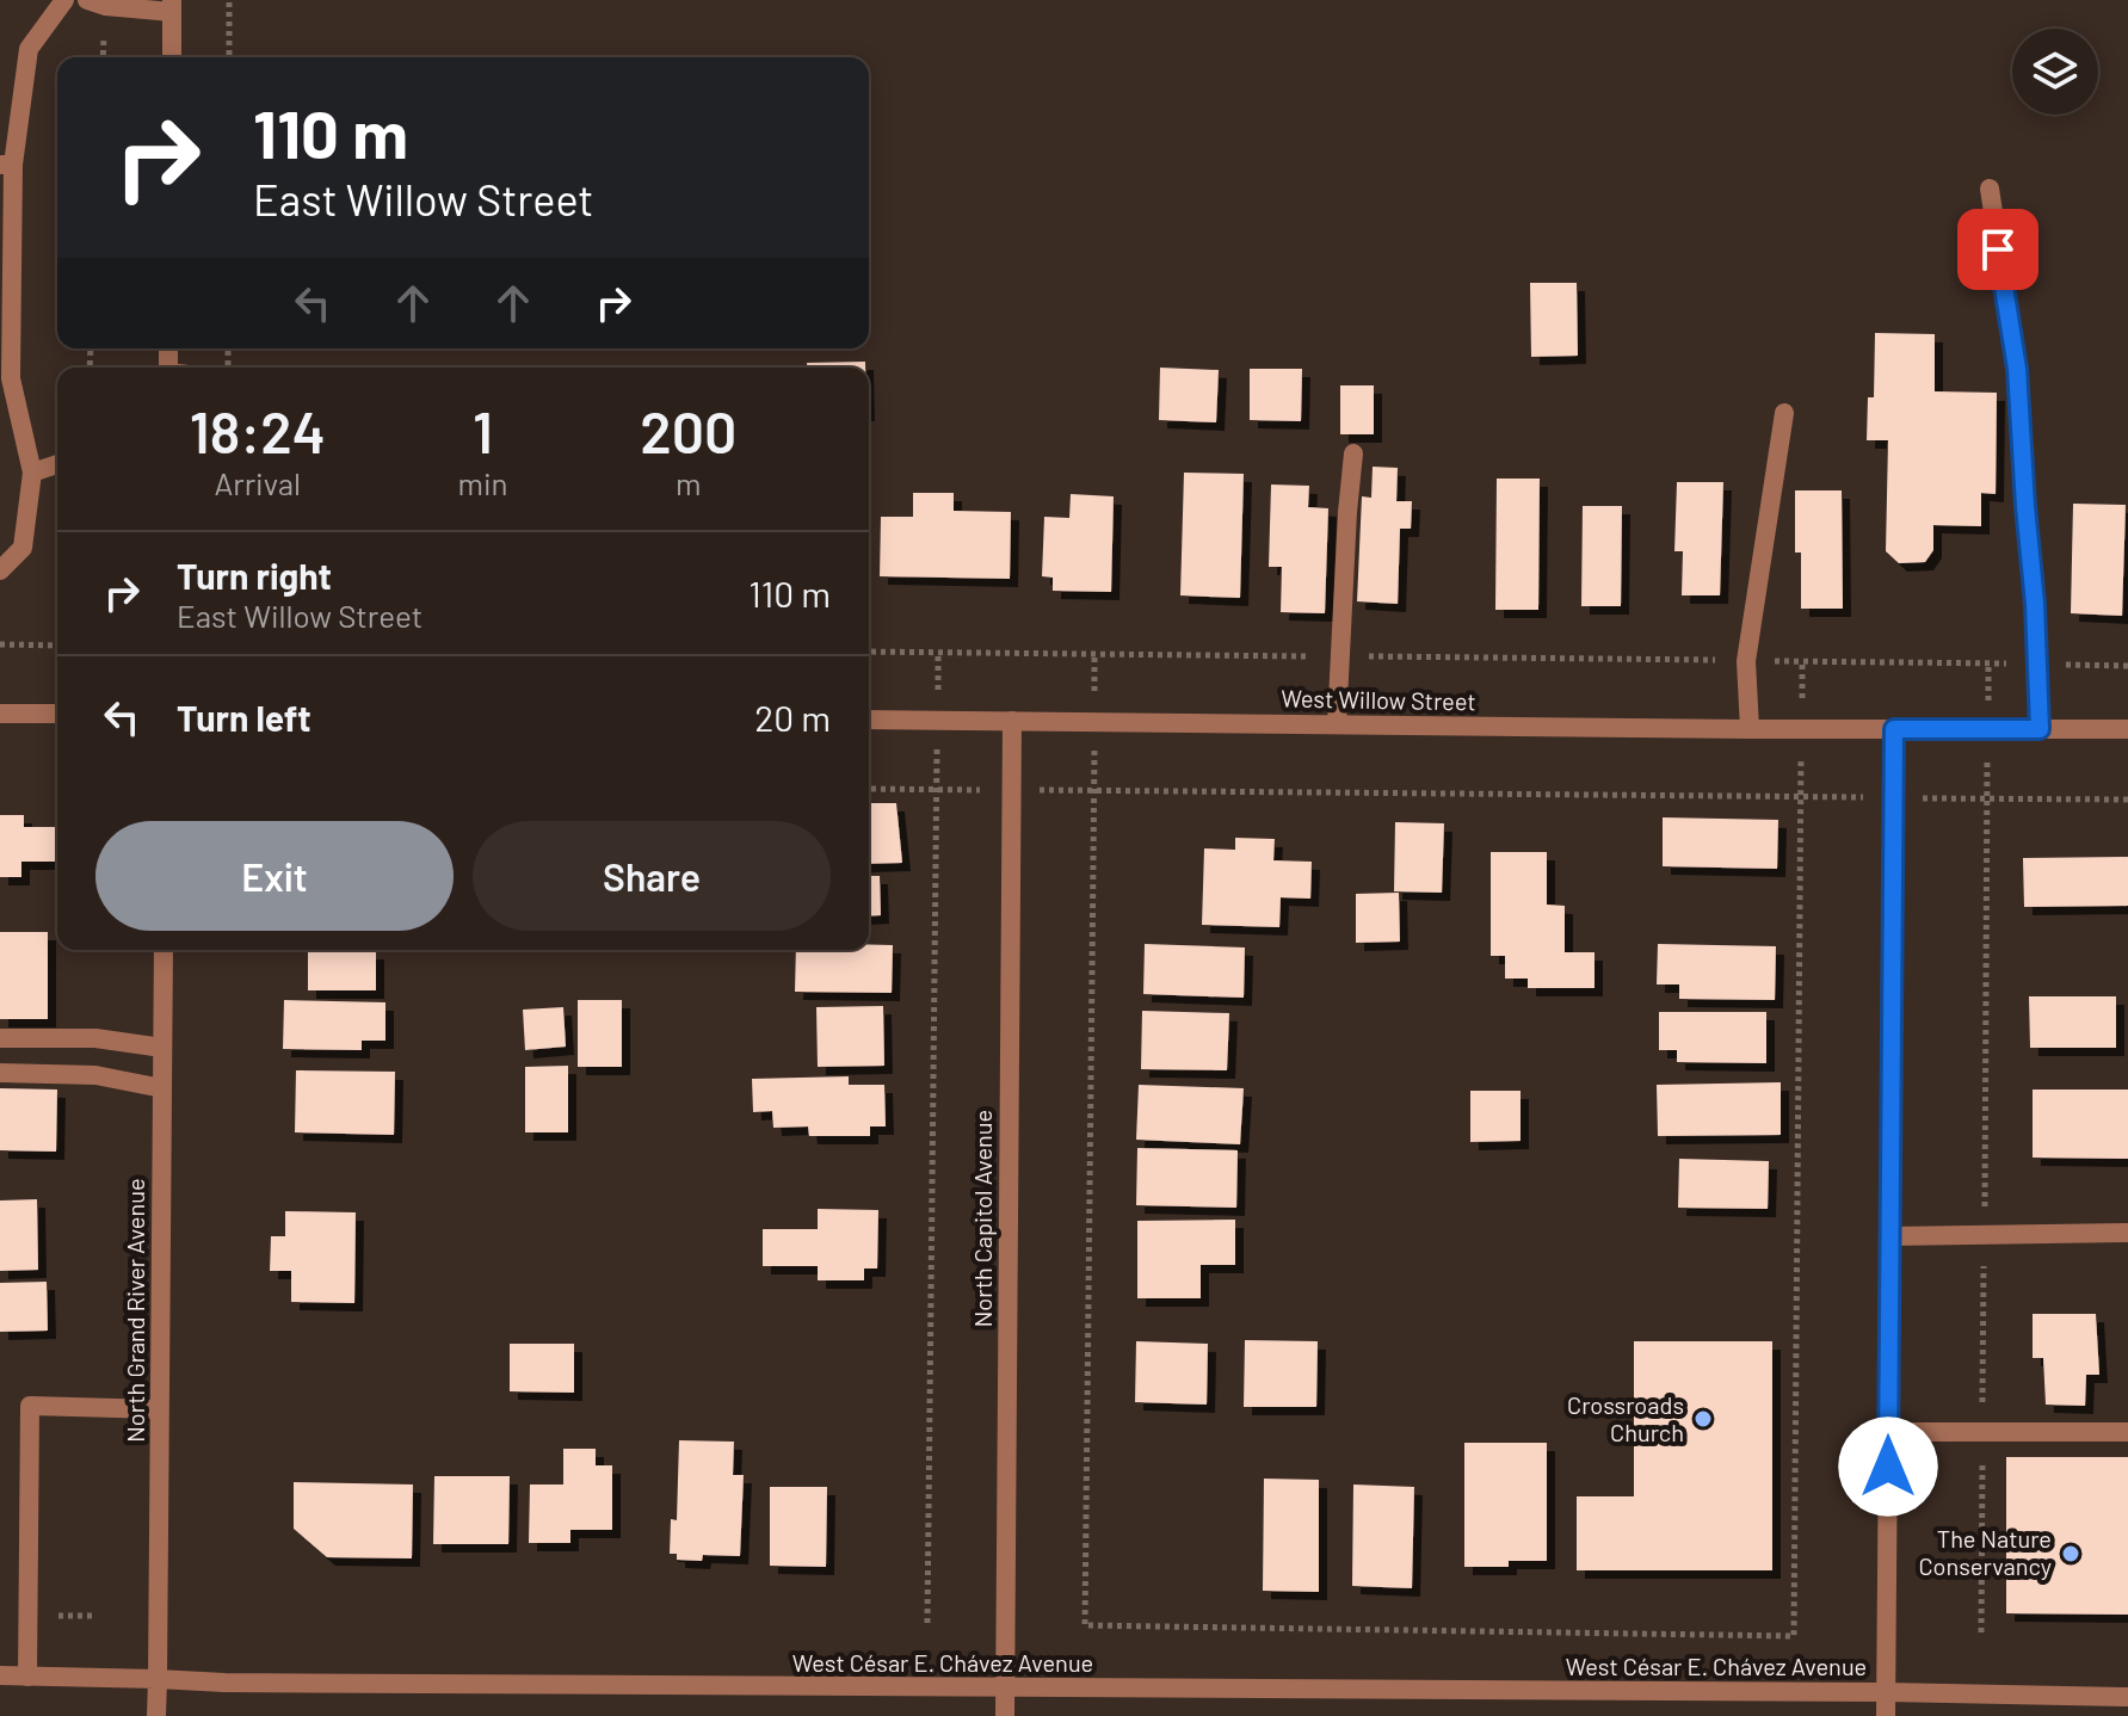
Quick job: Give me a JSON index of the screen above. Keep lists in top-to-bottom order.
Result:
{
  "streets": {
    "street": [
      "West Willow Street",
      "North Capitol Avenue",
      "North Grand River Avenue",
      "West César E. Chávez Avenue"
    ]
  },
  "crossings": [
    ["West Willow Street", "North Capitol Avenue"],
    ["North Capitol Avenue", "West César E. Chávez Avenue"],
    ["North Grand River Avenue", "West César E. Chávez Avenue"]
  ],
  "places": ["Crossroads Church", "The Nature Conservancy"],
  "page": {
    "turn": ["110 m", "East Willow Street"],
    "eta": [
      "18:24",
      "Arrival",
      "1",
      "min",
      "200",
      "m"
    ],
    "list": [
      {
        "name": "Turn right",
        "note": "East Willow Street",
        "value": "110 m"
      },
      {
        "name": "Turn left",
        "value": "20 m"
      }
    ],
    "buttons": ["Exit", "Share"]
  }
}
